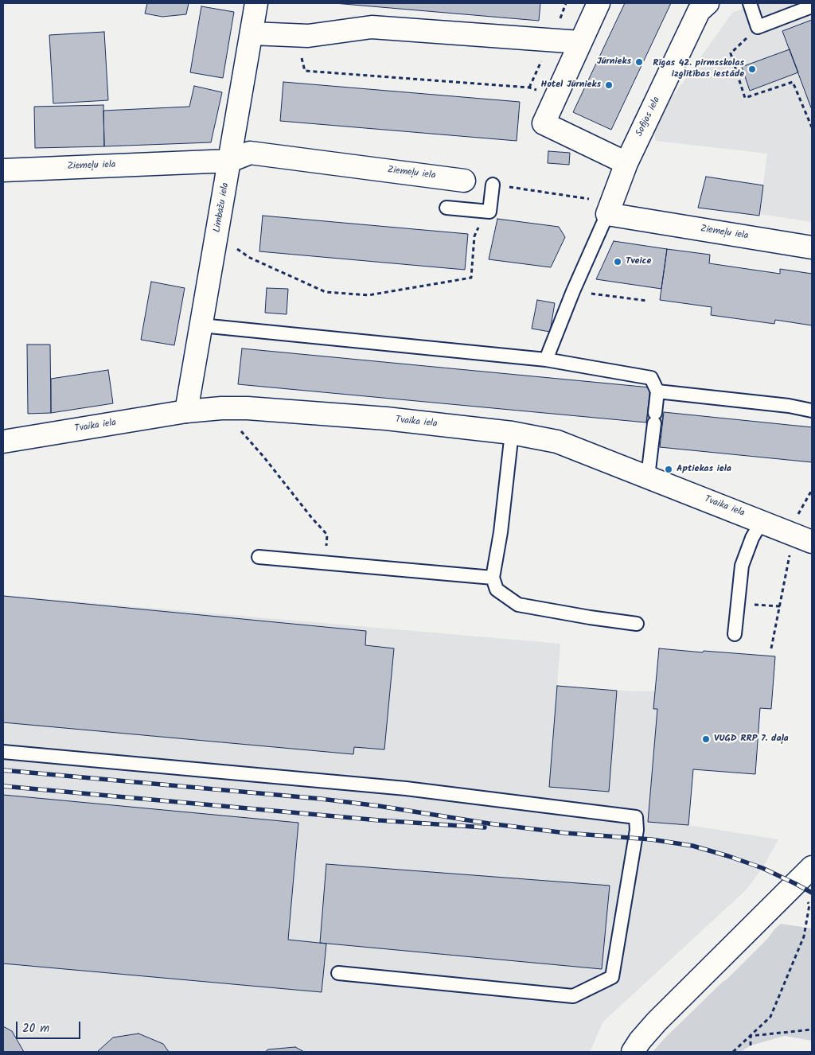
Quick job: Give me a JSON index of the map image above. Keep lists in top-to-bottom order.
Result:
{
  "streets": {
    "street": [
      "Sofijas iela",
      "Ziemeļu iela",
      "Limbažu iela",
      "Tvaika iela"
    ]
  },
  "crossings": [
    ["Sofijas iela", "Ziemeļu iela"],
    ["Ziemeļu iela", "Limbažu iela"],
    ["Limbažu iela", "Tvaika iela"]
  ],
  "places": [
    "Jūrnieks",
    "Rīgas 42. pirmsskolas izglītības iestāde",
    "Hotel Jūrnieks",
    "Tveice",
    "Aptiekas iela",
    "VUGD RRP 7. daļa"
  ],
  "scale_bar": "20 m"
}
